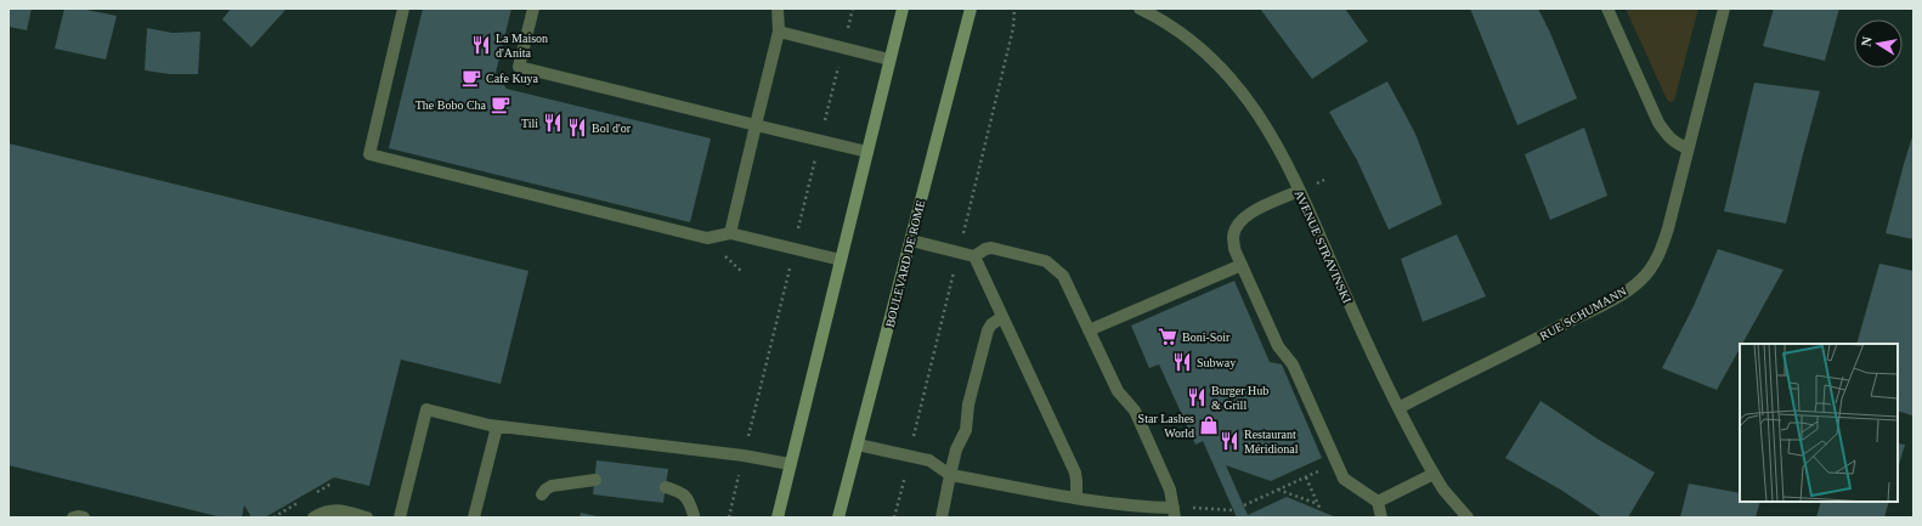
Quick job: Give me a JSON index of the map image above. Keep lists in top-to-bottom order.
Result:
{
  "streets": {
    "main road": ["BOULEVARD DE ROME"],
    "street": ["AVENUE STRAVINSKI", "RUE SCHUMANN"]
  },
  "crossings": [
    ["AVENUE STRAVINSKI", "RUE SCHUMANN"]
  ],
  "places": {
    "restaurant": [
      "La Maison d'Anita",
      "Tili",
      "Bol d'or",
      "Subway",
      "Burger Hub & Grill",
      "Restaurant Méridional"
    ],
    "cafe": ["Cafe Kuya", "The Bobo Cha"],
    "supermarket": ["Boni-Soir"],
    "shop": ["Star Lashes World"]
  },
  "north": "left"
}
